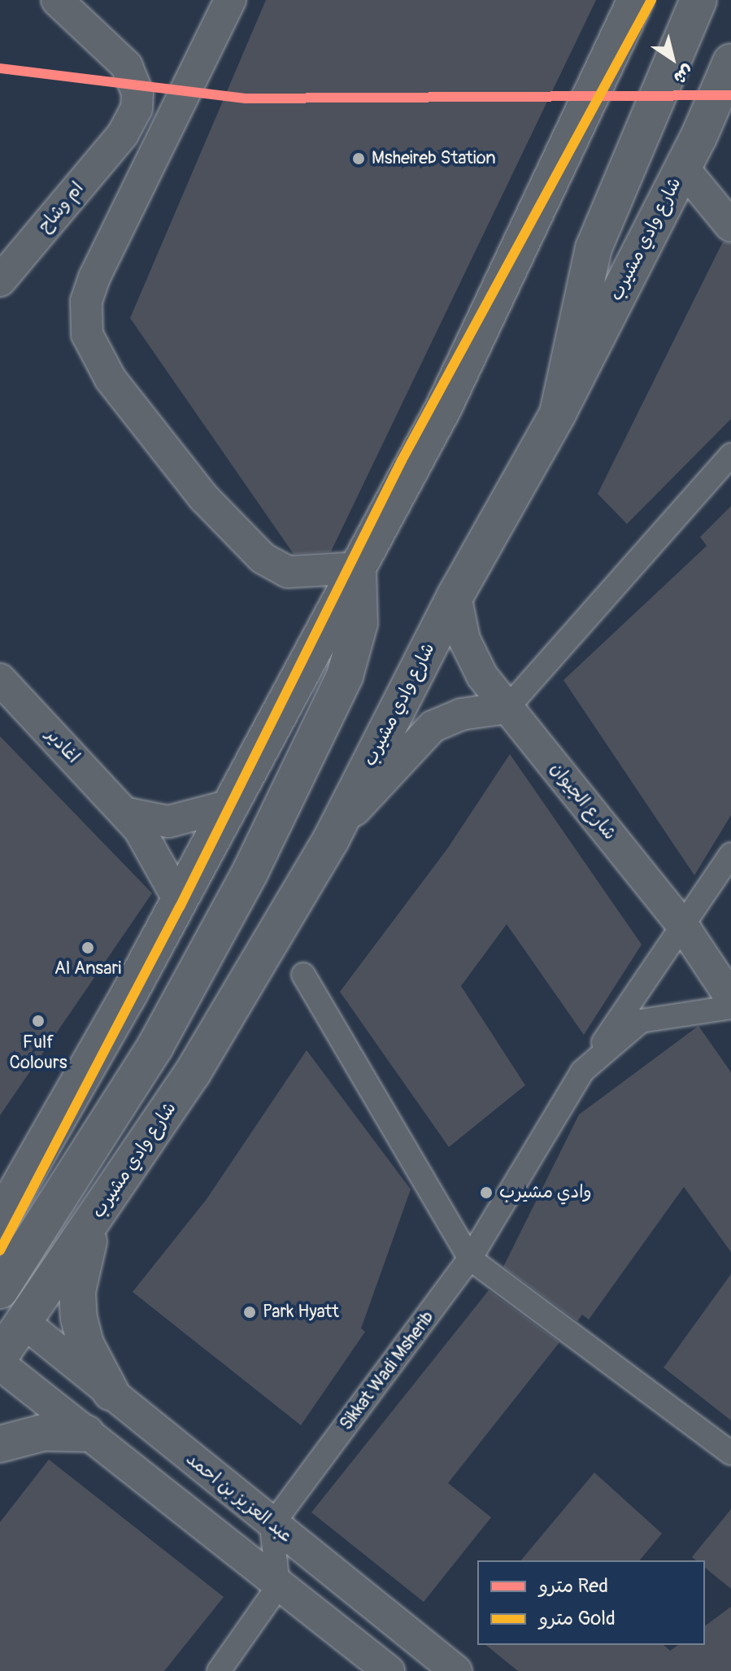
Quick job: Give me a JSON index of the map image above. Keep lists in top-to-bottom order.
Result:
{
  "streets": {
    "street": [
      "ام وشاح",
      "شارع وادي مشيرب",
      "اغادير",
      "شارع الجيوان",
      "Sikkat Wadi Msherib",
      "عبد العزيز بن احمد"
    ]
  },
  "crossings": [
    ["شارع وادي مشيرب", "شارع الجيوان"],
    ["شارع وادي مشيرب", "عبد العزيز بن احمد"],
    ["شارع الجيوان", "Sikkat Wadi Msherib"],
    ["Sikkat Wadi Msherib", "عبد العزيز بن احمد"]
  ],
  "places": [
    "Msheireb Station",
    "Al Ansari",
    "Fulf Colours",
    "وادي مشيرب",
    "Park Hyatt"
  ],
  "lines": ["metro line Gold", "metro line Red"],
  "legend": ["مترو Red", "مترو Gold"],
  "north": "bottom right"
}
